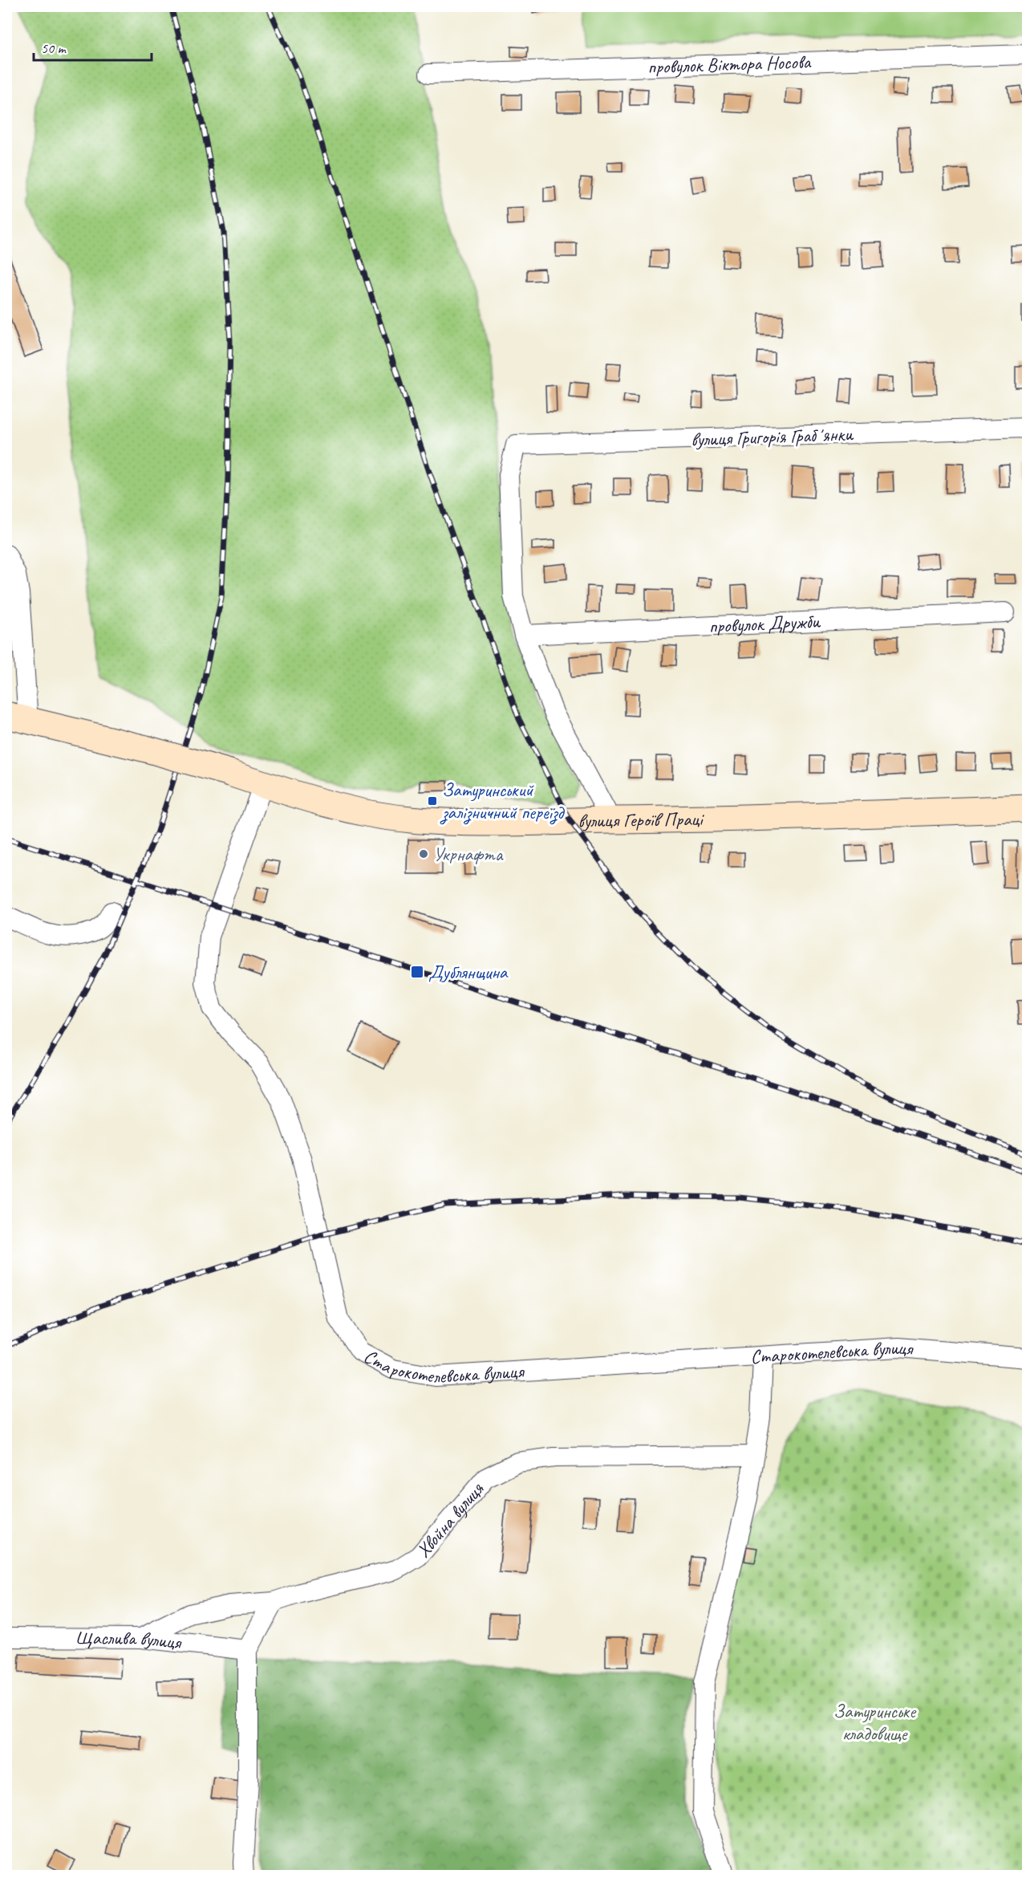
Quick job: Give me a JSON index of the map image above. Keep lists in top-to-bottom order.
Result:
{
  "streets": {
    "main road": ["вулиця Героїв Праці"],
    "street": [
      "провулок Віктора Носова",
      "вулиця Григорія Грабʼянки",
      "провулок Дружби",
      "Старокотелевська вулиця",
      "Хвойна вулиця",
      "Щаслива вулиця"
    ]
  },
  "crossings": [
    ["вулиця Григорія Грабʼянки", "провулок Дружби"],
    ["вулиця Героїв Праці", "Старокотелевська вулиця"],
    ["Хвойна вулиця", "Щаслива вулиця"]
  ],
  "parks": ["Затуринське кладовище"],
  "places": {
    "transit": ["Затуринський залізничний переїзд", "Дублянщина"],
    "other": ["Укрнафта"]
  },
  "scale_bar": "50 m"
}
